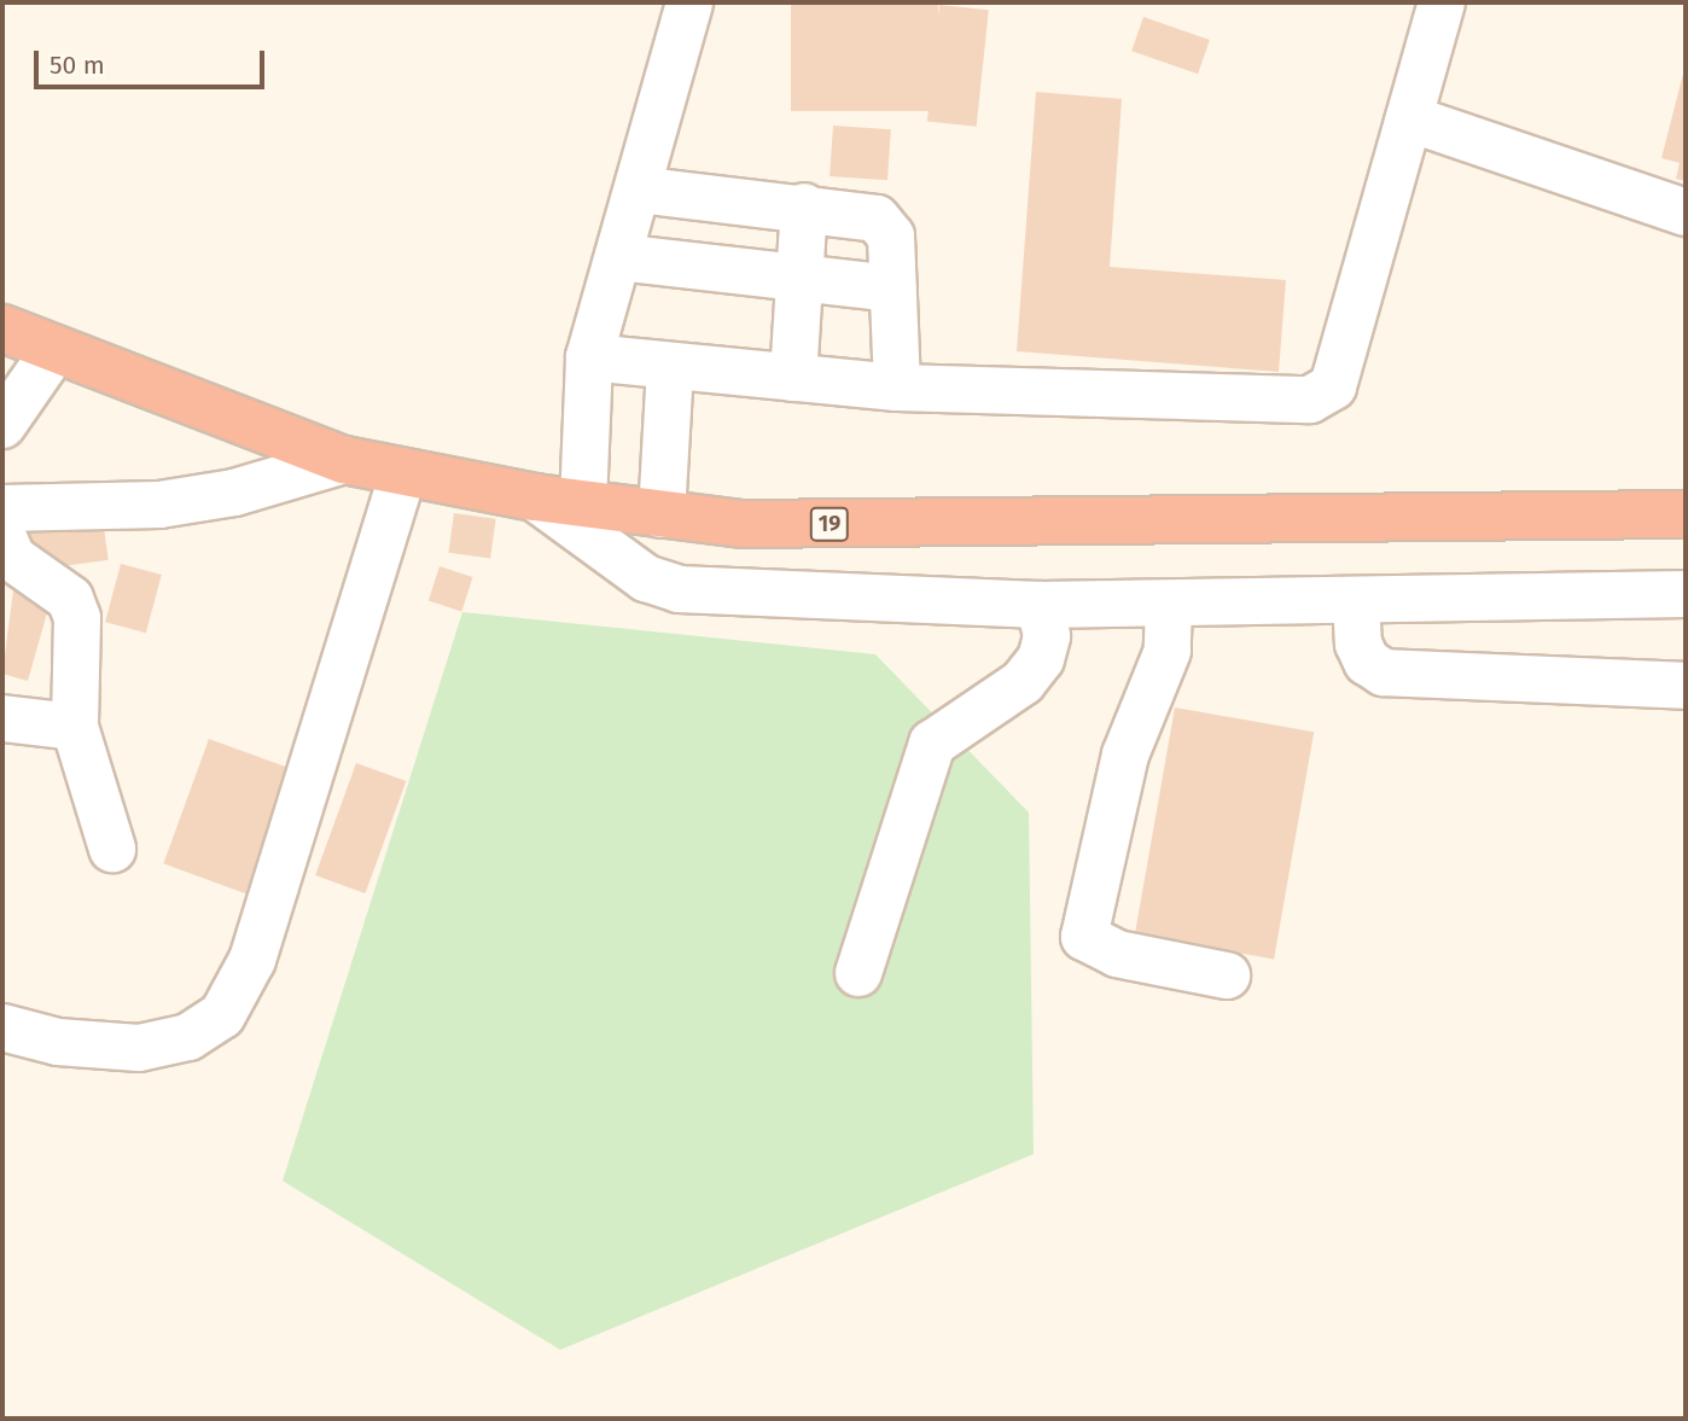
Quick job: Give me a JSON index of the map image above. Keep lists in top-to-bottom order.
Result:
{
  "streets": {
    "highway": ["19"]
  },
  "scale_bar": "50 m"
}
